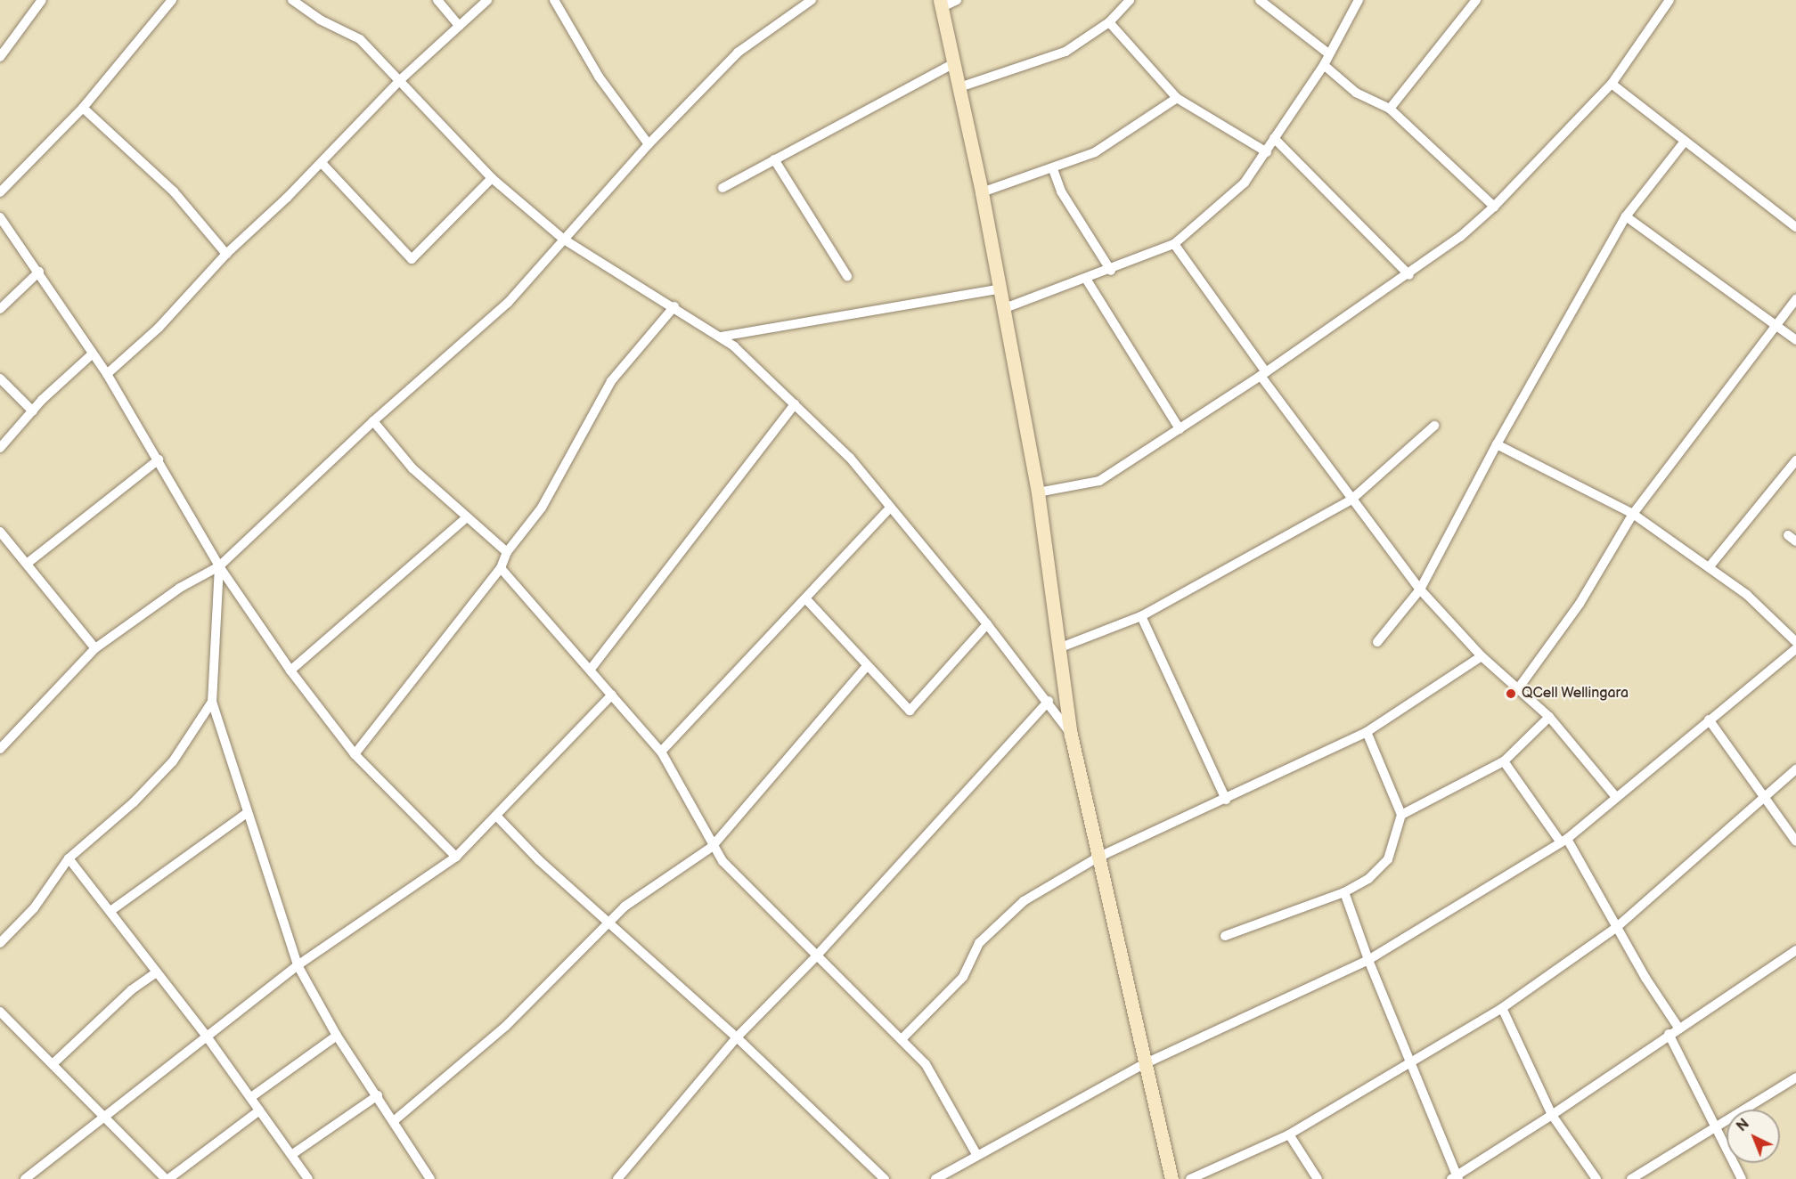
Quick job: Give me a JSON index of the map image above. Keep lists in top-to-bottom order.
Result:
{
  "places": ["QCell Wellingara"],
  "north": "top left"
}
